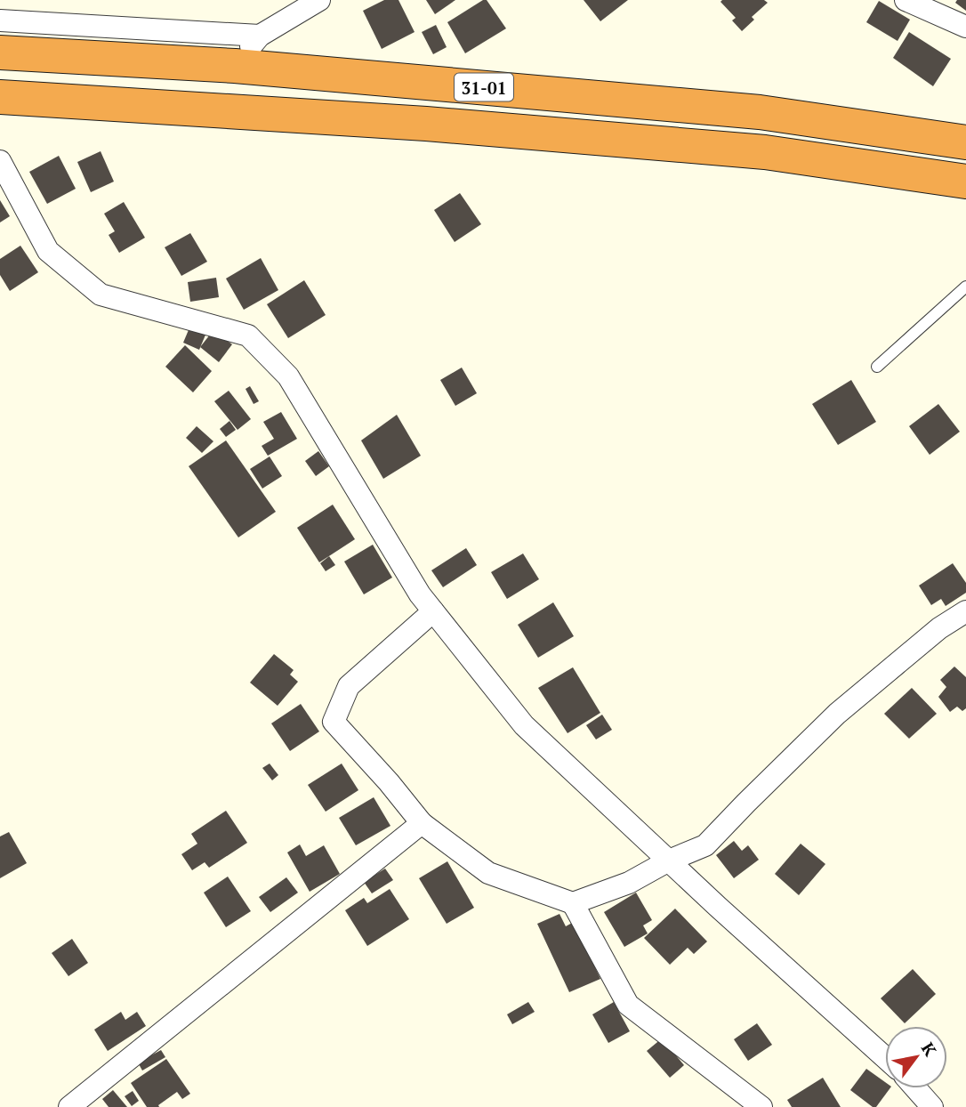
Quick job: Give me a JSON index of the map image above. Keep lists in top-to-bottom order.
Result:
{
  "streets": {
    "highway": ["31-01"]
  },
  "north": "top right"
}
